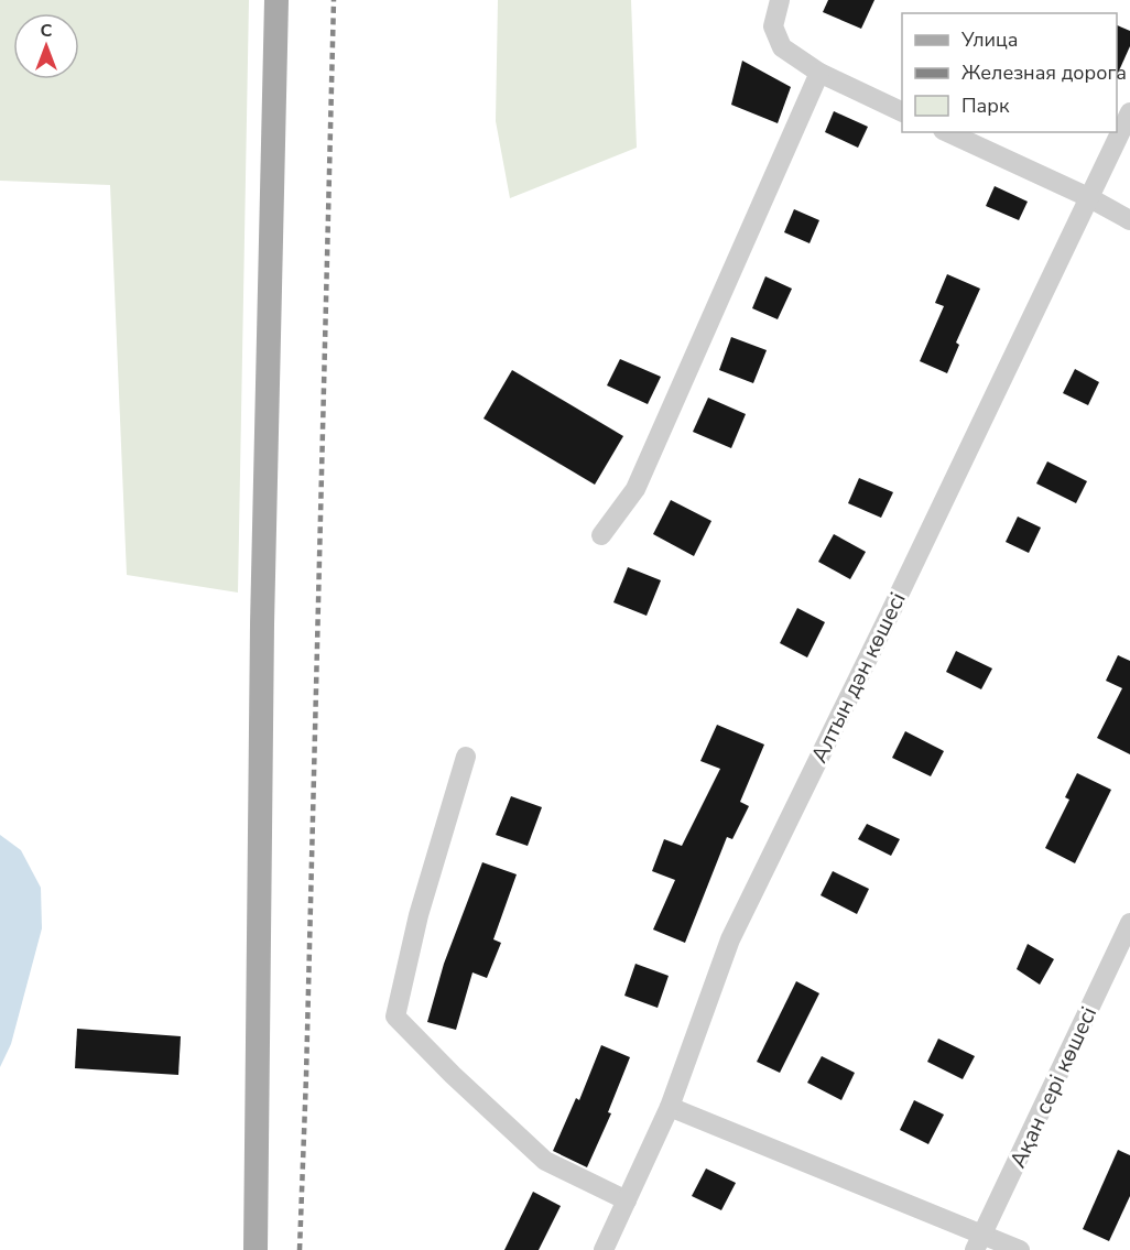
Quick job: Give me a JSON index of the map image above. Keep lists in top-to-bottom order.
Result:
{
  "streets": {
    "street": ["Алтын дән көшесі", "Ақан сері көшесі"]
  },
  "legend": ["Улица", "Железная дорога", "Парк"],
  "north": "top"
}
